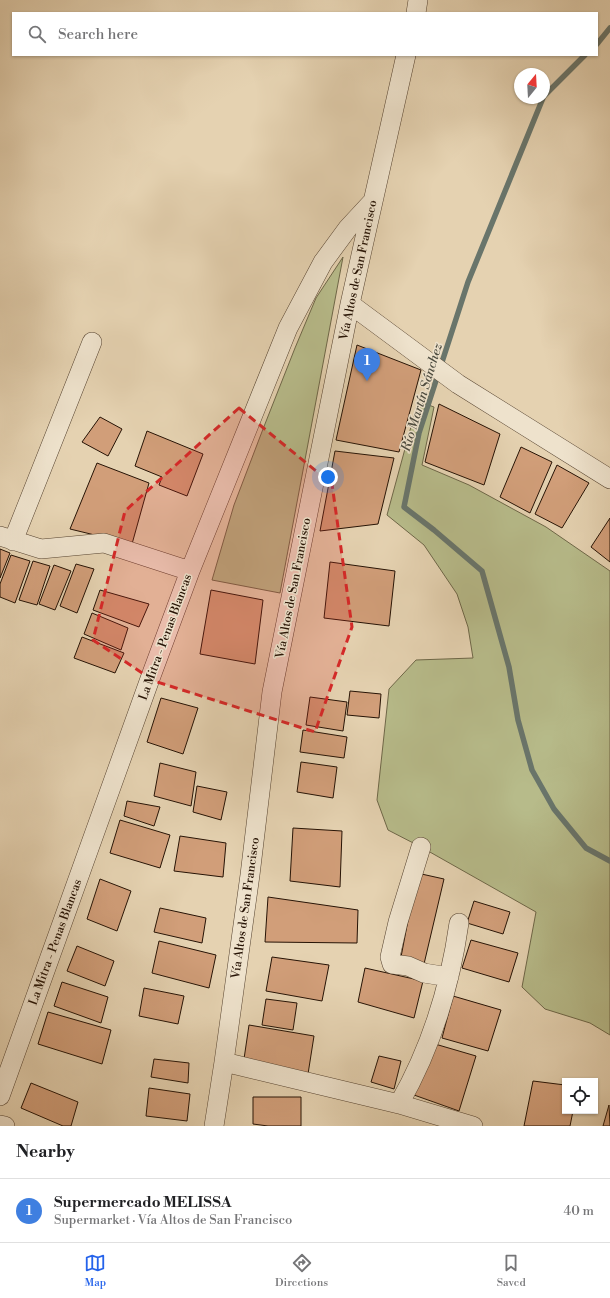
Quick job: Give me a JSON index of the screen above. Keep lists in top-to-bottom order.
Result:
{
  "streets": {
    "street": ["Vía Altos de San Francisco", "La Mitra - Penas Blancas"]
  },
  "crossings": [
    ["Vía Altos de San Francisco", "La Mitra - Penas Blancas"]
  ],
  "water": ["Río Martín Sánchez"],
  "north": "top",
  "page": {
    "search": "Search here",
    "pins": "1",
    "heading": "Nearby",
    "list": [
      {
        "mark": "1",
        "name": "Supermercado MELISSA",
        "note": "Supermarket · Vía Altos de San Francisco",
        "value": "40 m"
      }
    ],
    "nav": ["Map", "Directions", "Saved"]
  }
}
